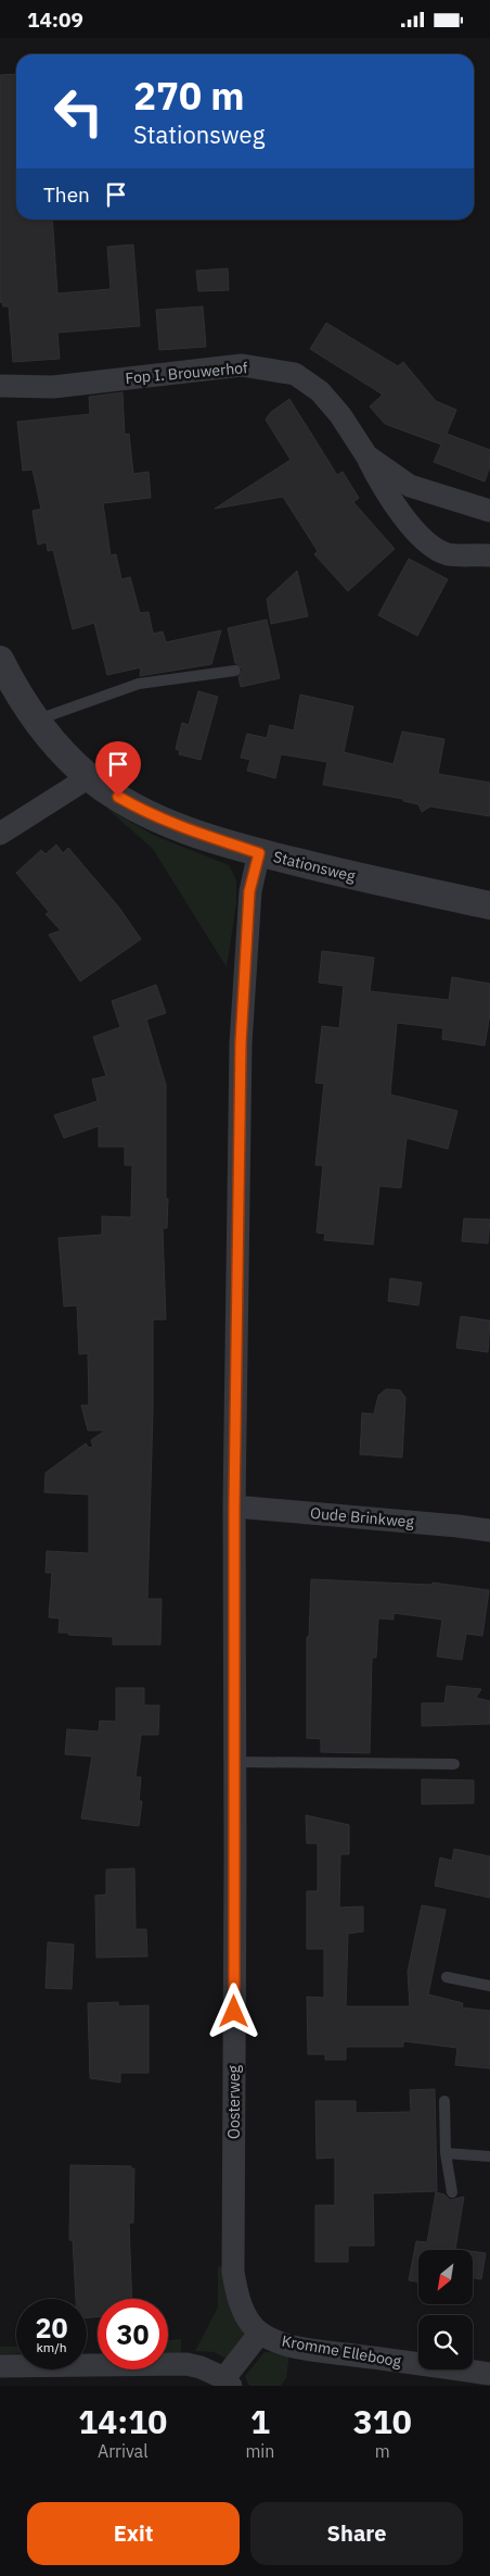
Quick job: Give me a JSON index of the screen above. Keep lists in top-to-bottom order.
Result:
{
  "streets": {
    "street": [
      "Fop I. Brouwerhof",
      "Stationsweg",
      "Oude Brinkweg",
      "Oosterweg",
      "Kromme Elleboog"
    ]
  },
  "crossings": [
    ["Stationsweg", "Oosterweg"],
    ["Oude Brinkweg", "Oosterweg"],
    ["Oosterweg", "Kromme Elleboog"]
  ],
  "north": "bottom left",
  "page": {
    "status": "14:09",
    "turn": ["270 m", "Stationsweg"],
    "then": "Then",
    "speed": "20 km/h",
    "limit": "30",
    "eta": [
      "14:10",
      "Arrival",
      "1",
      "min",
      "310",
      "m"
    ],
    "buttons": ["Exit", "Share"]
  }
}
